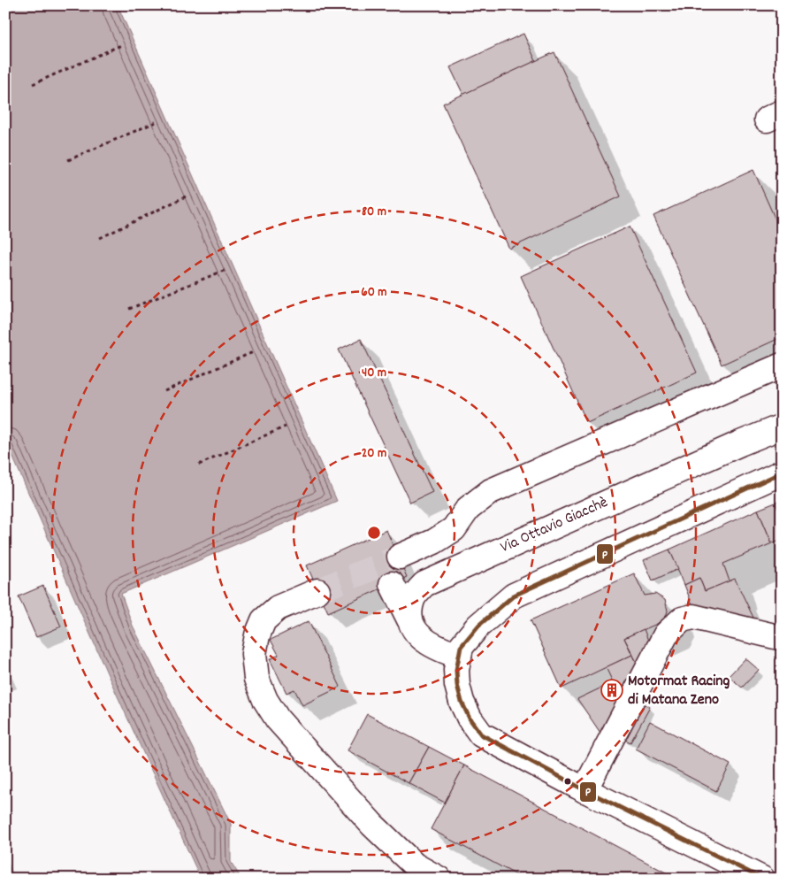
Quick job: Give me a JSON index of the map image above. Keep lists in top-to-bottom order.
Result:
{
  "streets": {
    "street": ["Via Ottavio Giacchè"]
  },
  "places": {
    "building": ["Motormat Racing di Matana Zeno"]
  },
  "lines": ["transit line P"],
  "rings": [
    "80 m",
    "60 m",
    "40 m",
    "20 m"
  ]
}
